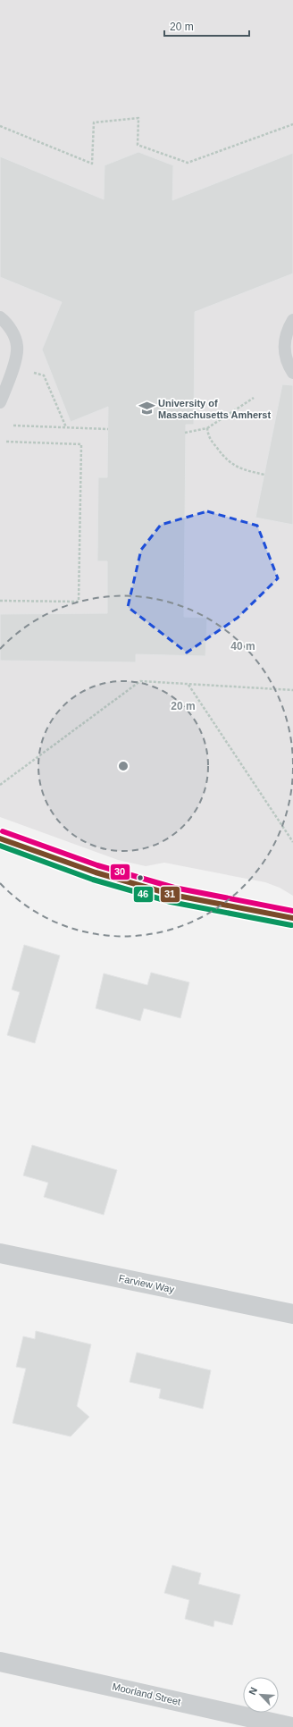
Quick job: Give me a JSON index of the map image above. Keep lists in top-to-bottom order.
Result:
{
  "streets": {
    "street": ["Farview Way", "Moorland Street"]
  },
  "places": {
    "school or university": ["University of Massachusetts Amherst"]
  },
  "lines": ["transit line 30", "transit line 31", "transit line 46"],
  "scale_bar": "20 m",
  "north": "top left",
  "rings": ["40 m", "20 m"]
}
